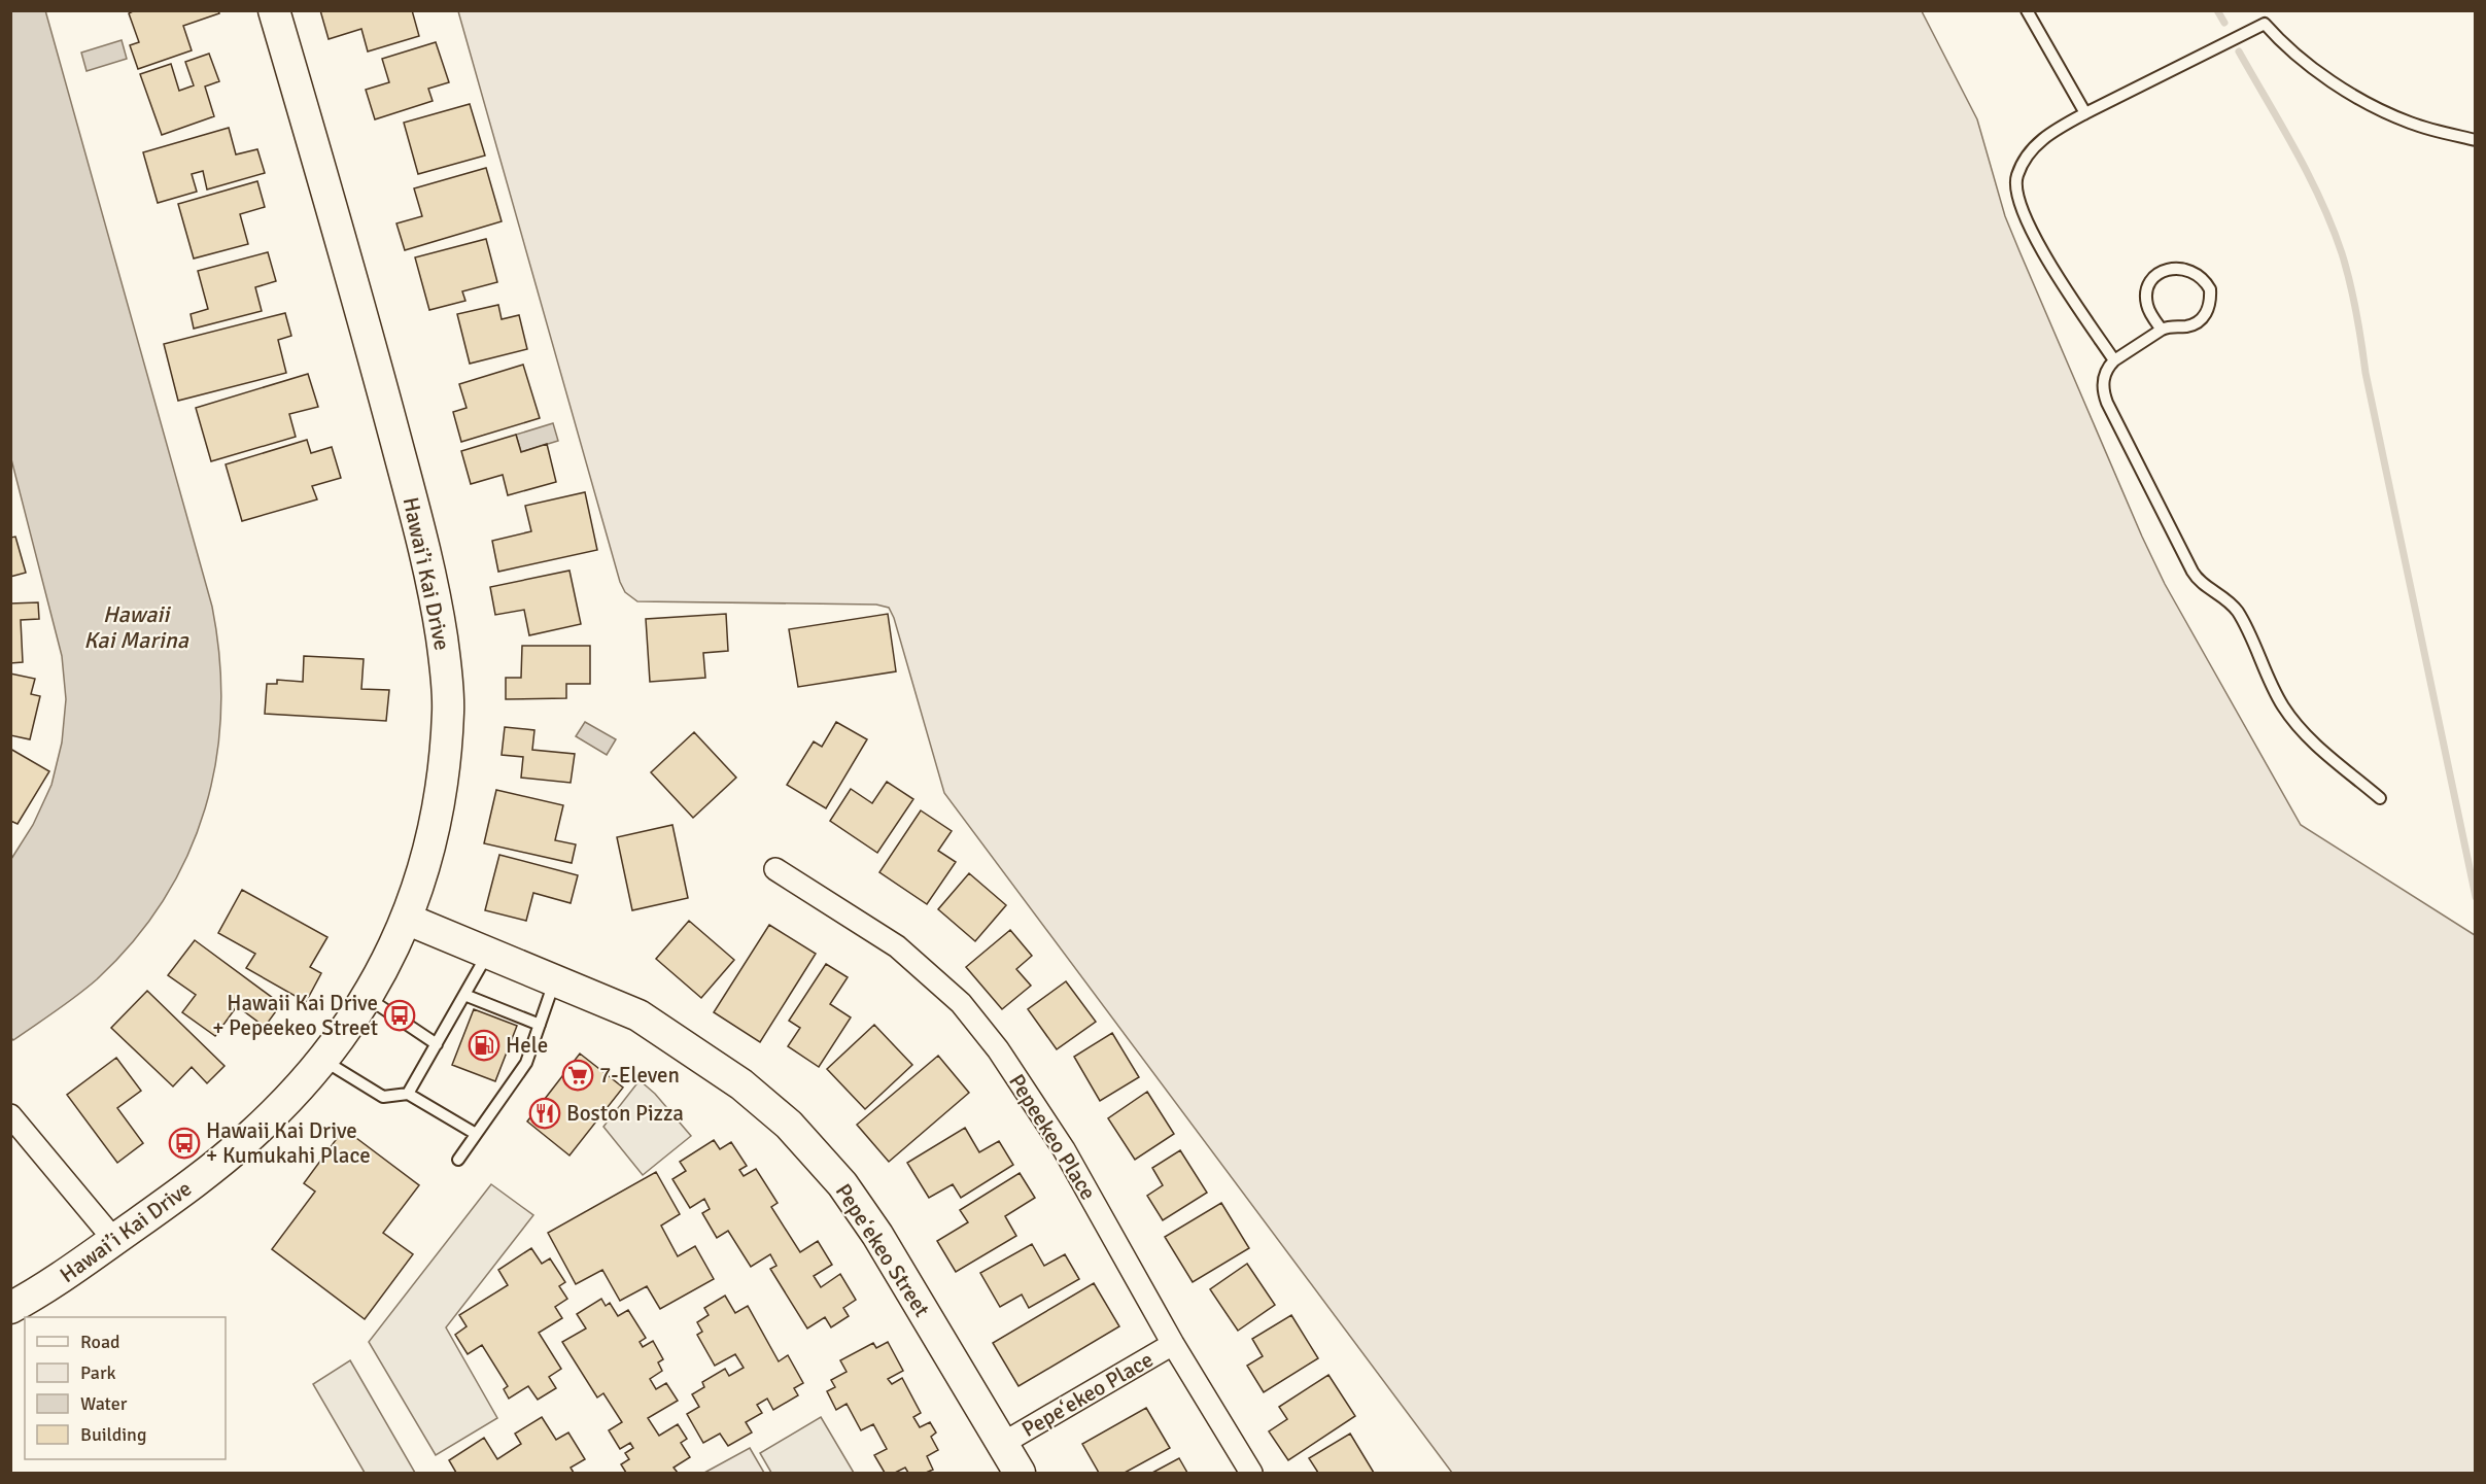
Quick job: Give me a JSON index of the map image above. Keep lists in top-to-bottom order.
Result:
{
  "streets": {
    "main road": ["Hawai’i Kai Drive", "Pepeʻekeo Street"],
    "street": ["Pepeekeo Place", "Pepeʻekeo Place"]
  },
  "crossings": [
    ["Hawai’i Kai Drive", "Pepeʻekeo Street"],
    ["Pepeekeo Place", "Pepeʻekeo Place"],
    ["Pepeʻekeo Street", "Pepeʻekeo Place"]
  ],
  "water": ["Hawaii Kai Marina"],
  "places": {
    "bus stop": ["Hawaii Kai Drive + Pepeekeo Street", "Hawaii Kai Drive + Kumukahi Place"],
    "fuel station": ["Hele"],
    "supermarket": ["7-Eleven"],
    "restaurant": ["Boston Pizza"]
  },
  "legend": [
    "Road",
    "Park",
    "Water",
    "Building"
  ]
}
